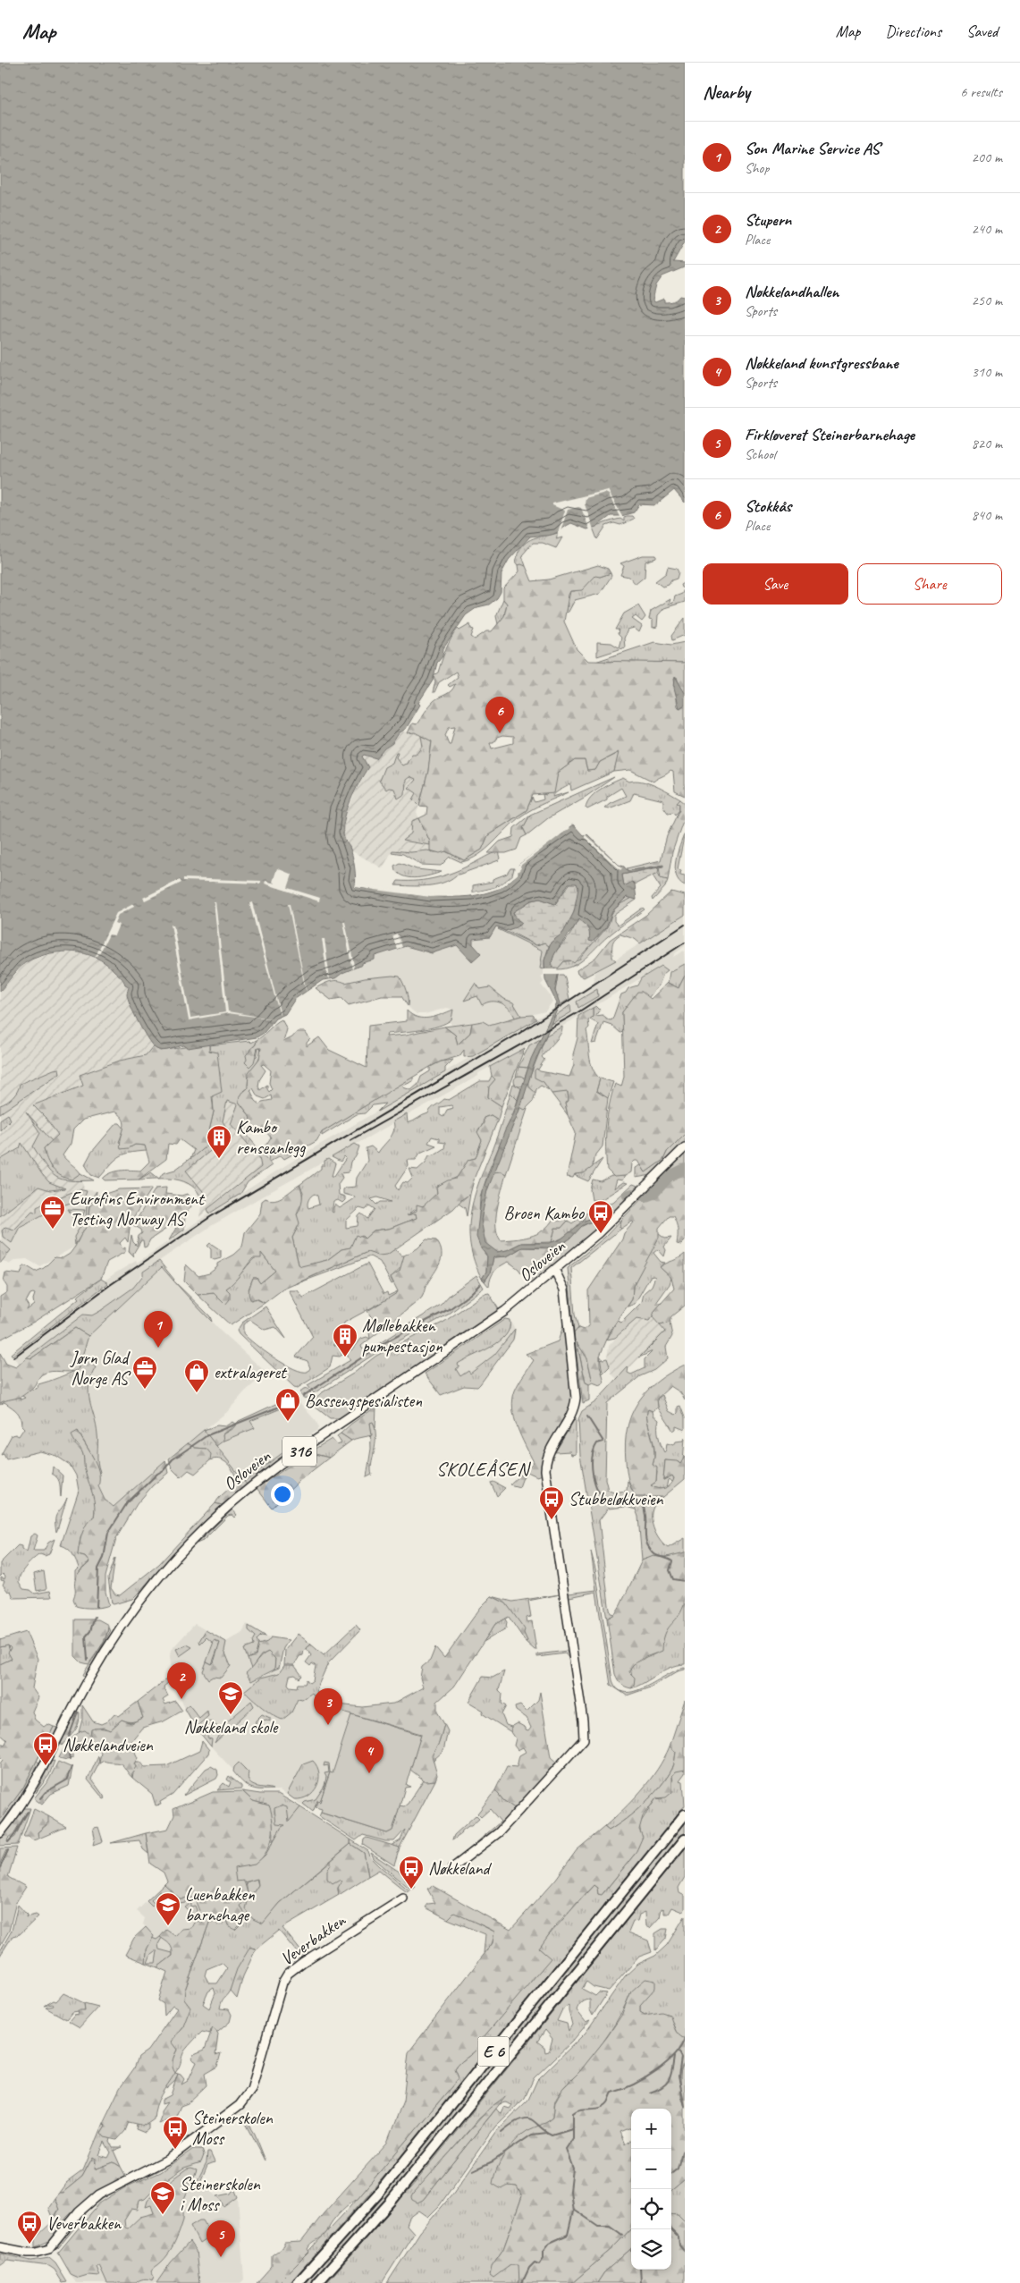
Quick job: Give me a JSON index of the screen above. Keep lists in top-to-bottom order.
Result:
{
  "streets": {
    "highway": ["E 6"],
    "street": ["Osloveien", "316", "Veverbakken"]
  },
  "districts": ["SKOLEÅSEN"],
  "places": {
    "building": ["Kambo renseanlegg", "Møllebakken pumpestasjon"],
    "office": ["Eurofins Environment Testing Norway AS", "Jørn Glad Norge AS"],
    "bus stop": [
      "Broen Kambo",
      "Stubbeløkkveien",
      "Nøkkelandveien",
      "Nøkkeland",
      "Steinerskolen Moss",
      "Veverbakken"
    ],
    "shop": ["extralageret", "Bassengspesialisten"],
    "school or university": ["Nøkkeland skole", "Luenbakken barnehage", "Steinerskolen i Moss"]
  },
  "page": {
    "header": "Map",
    "nav": ["Map", "Directions", "Saved"],
    "heading": ["Nearby", "6 results"],
    "list": [
      {
        "mark": "1",
        "name": "Son Marine Service AS",
        "note": "Shop",
        "value": "200 m"
      },
      {
        "mark": "2",
        "name": "Stupern",
        "note": "Place",
        "value": "240 m"
      },
      {
        "mark": "3",
        "name": "Nøkkelandhallen",
        "note": "Sports",
        "value": "250 m"
      },
      {
        "mark": "4",
        "name": "Nøkkeland kunstgressbane",
        "note": "Sports",
        "value": "310 m"
      },
      {
        "mark": "5",
        "name": "Firkløveret Steinerbarnehage",
        "note": "School",
        "value": "820 m"
      },
      {
        "mark": "6",
        "name": "Stokkås",
        "note": "Place",
        "value": "840 m"
      }
    ],
    "buttons": ["Save", "Share"],
    "pins": [
      "6",
      "1",
      "2",
      "3",
      "4",
      "5"
    ],
    "map_buttons": ["+", "−"]
  }
}
